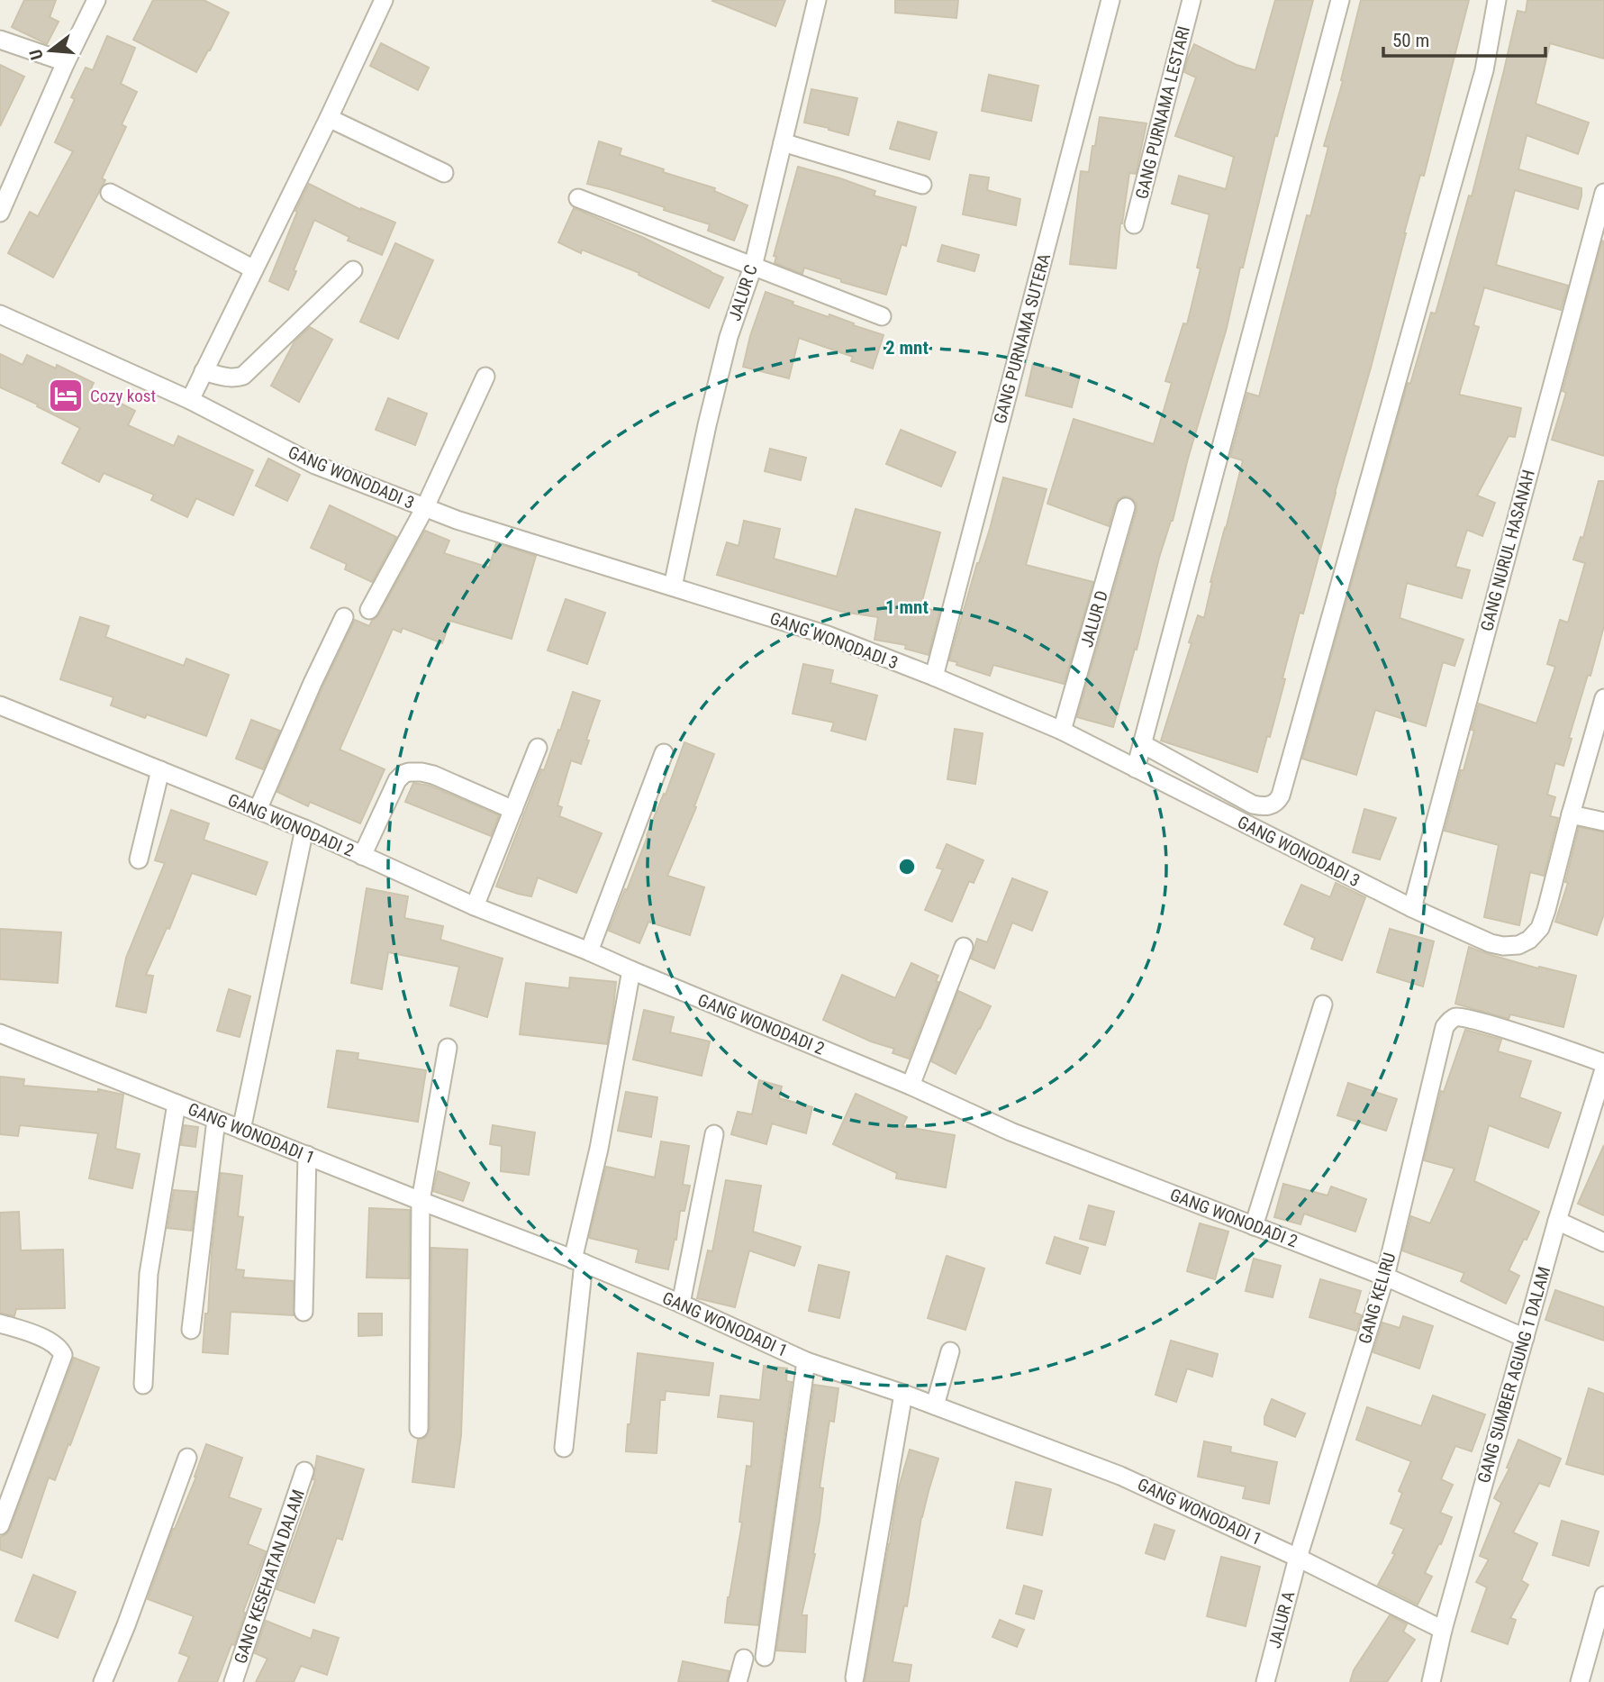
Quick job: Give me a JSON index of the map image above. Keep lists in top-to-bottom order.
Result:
{
  "streets": {
    "street": [
      "GANG PURNAMA LESTARI",
      "JALUR C",
      "GANG PURNAMA SUTERA",
      "GANG WONODADI 3",
      "GANG NURUL HASANAH",
      "JALUR D",
      "GANG WONODADI 2",
      "GANG WONODADI 1",
      "GANG KELIRU",
      "GANG SUMBER AGUNG 1 DALAM",
      "GANG KESEHATAN DALAM",
      "JALUR A"
    ]
  },
  "crossings": [
    ["JALUR C", "GANG WONODADI 3"],
    ["GANG PURNAMA SUTERA", "GANG WONODADI 3"],
    ["GANG WONODADI 3", "GANG NURUL HASANAH"],
    ["GANG WONODADI 3", "JALUR D"],
    ["GANG WONODADI 2", "GANG KELIRU"],
    ["GANG WONODADI 2", "GANG SUMBER AGUNG 1 DALAM"],
    ["GANG WONODADI 1", "GANG KELIRU"],
    ["GANG WONODADI 1", "GANG SUMBER AGUNG 1 DALAM"],
    ["GANG WONODADI 1", "JALUR A"],
    ["GANG KELIRU", "JALUR A"]
  ],
  "places": {
    "hotel": ["Cozy kost"]
  },
  "scale_bar": "50 m",
  "north": "left",
  "rings": ["2 mnt", "1 mnt"]
}
